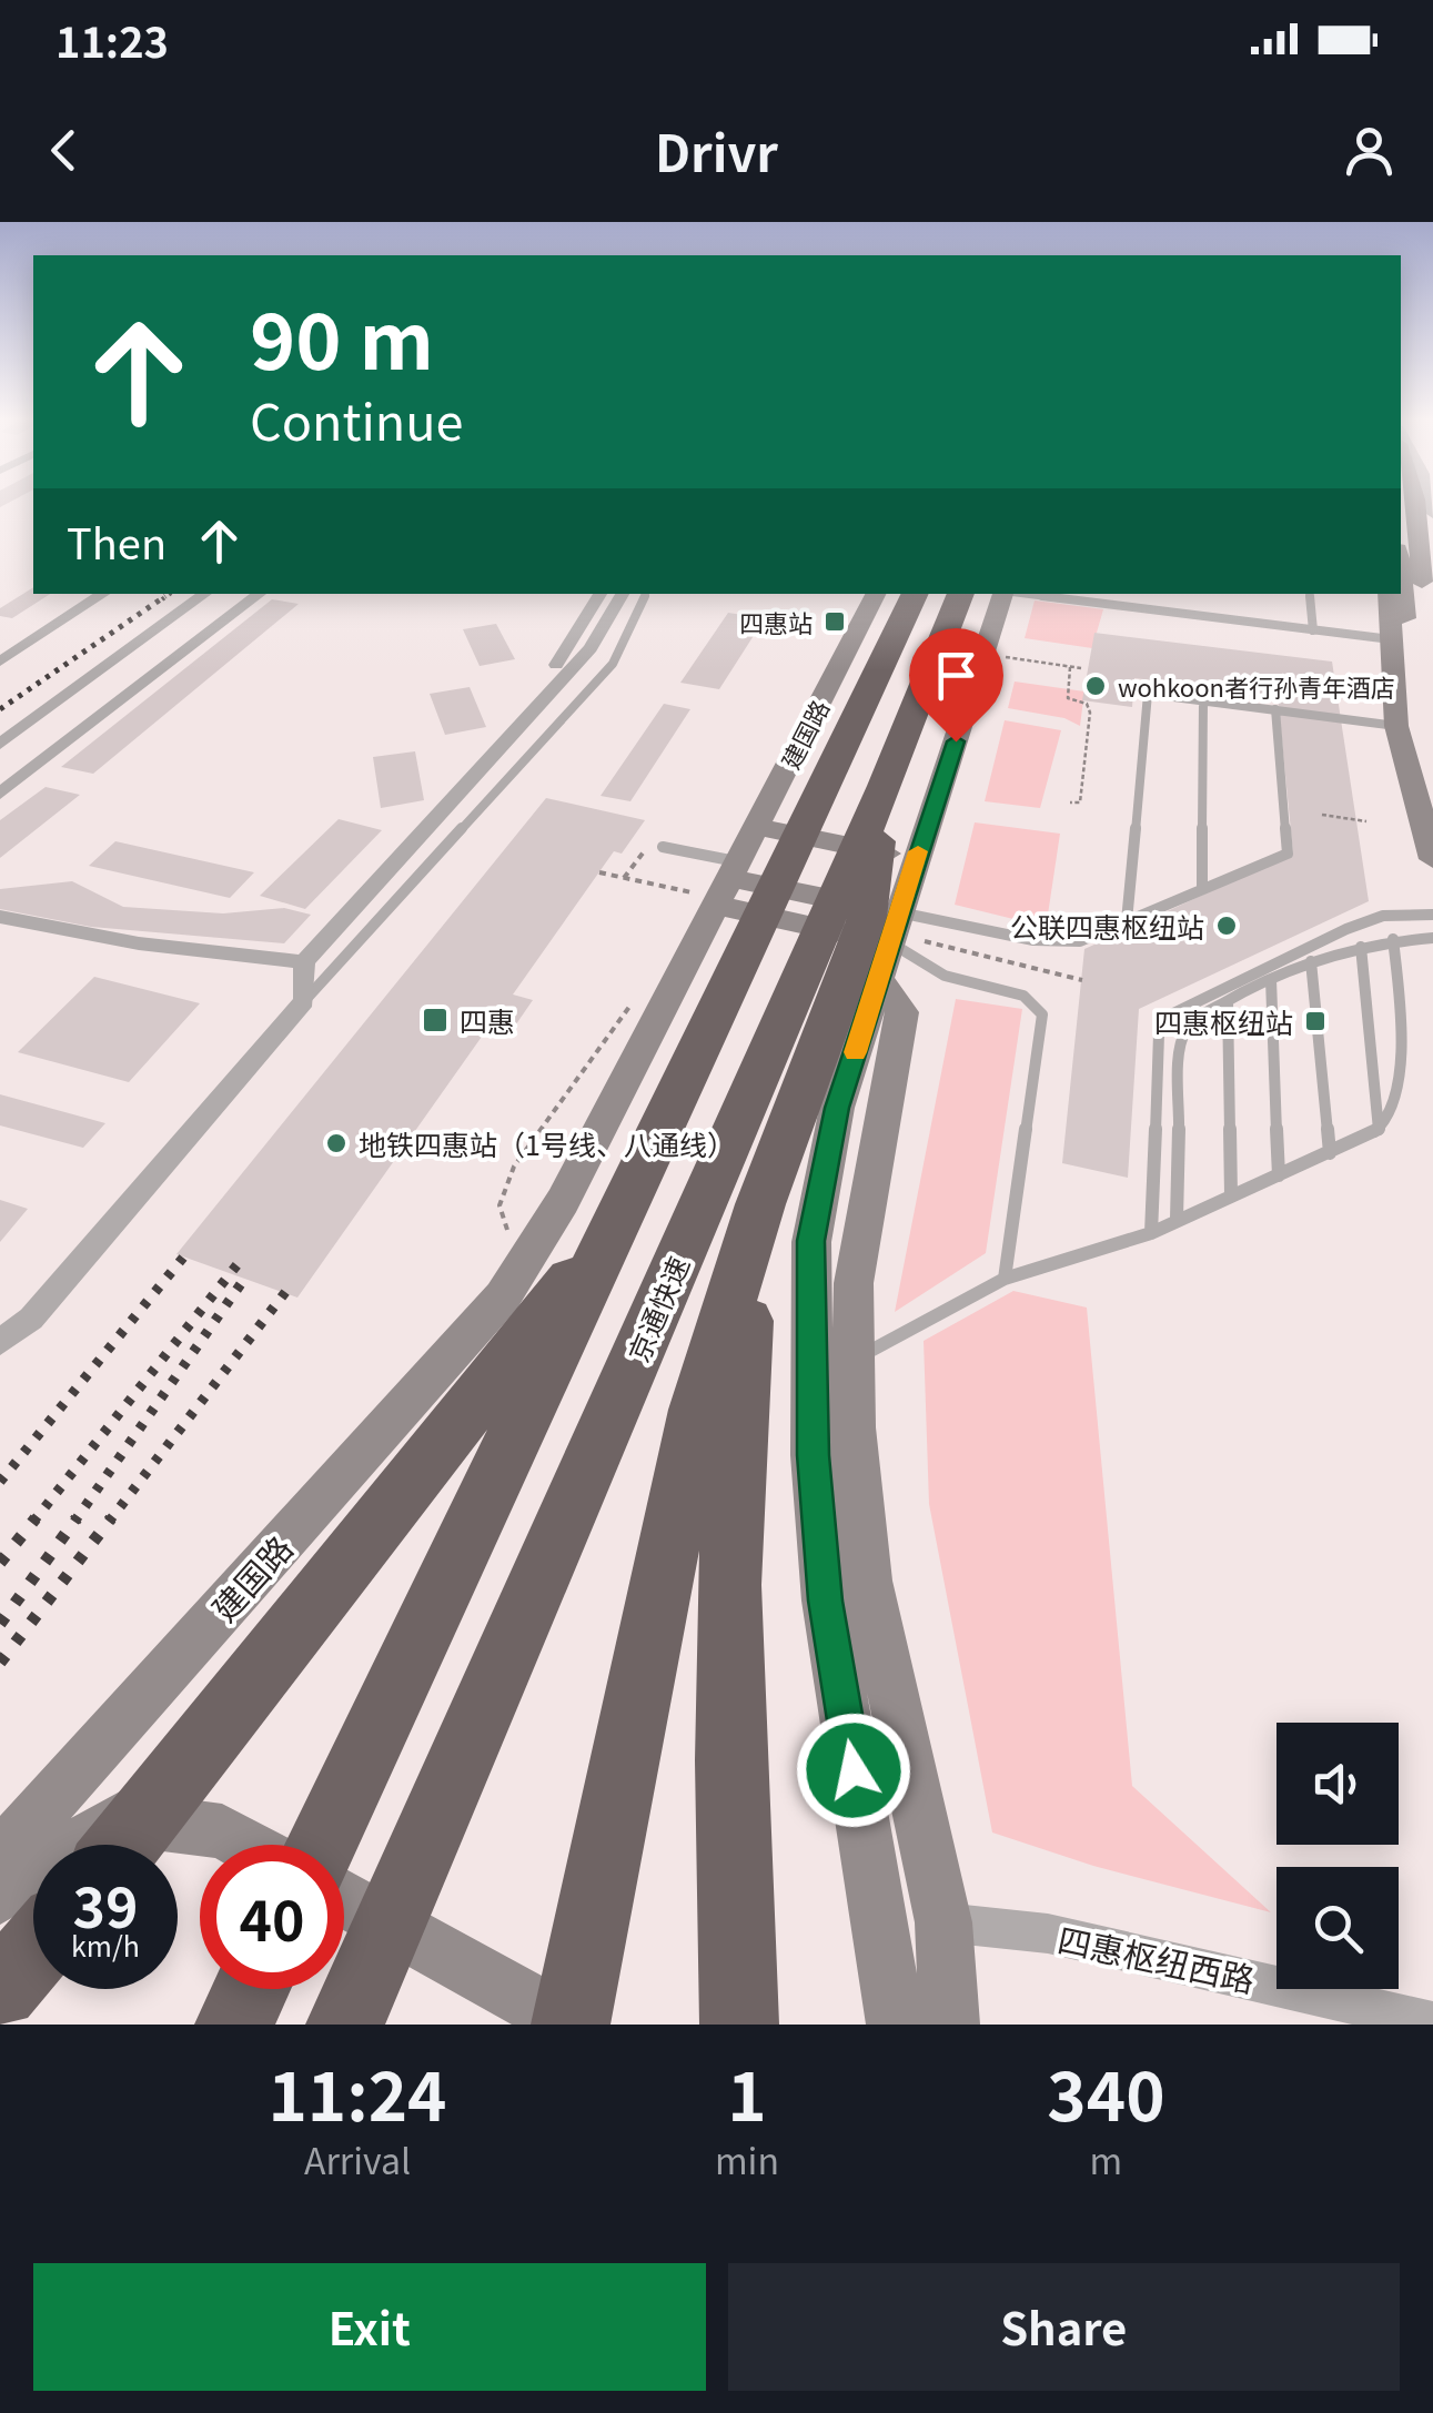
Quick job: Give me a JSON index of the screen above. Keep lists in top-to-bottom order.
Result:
{
  "streets": {
    "highway": ["京通快速"],
    "street": ["建国路", "四惠枢纽西路"]
  },
  "places": {
    "transit": ["四惠站", "四惠", "四惠枢纽站"],
    "other": ["wohkoon者行孙青年酒店", "公联四惠枢纽站", "地铁四惠站（1号线、八通线）"]
  },
  "page": {
    "status": "11:23",
    "header": "Drivr",
    "turn": ["90 m", "Continue"],
    "then": "Then",
    "speed": "39 km/h",
    "limit": "40",
    "eta": [
      "11:24",
      "Arrival",
      "1",
      "min",
      "340",
      "m"
    ],
    "buttons": ["Exit", "Share"]
  }
}
